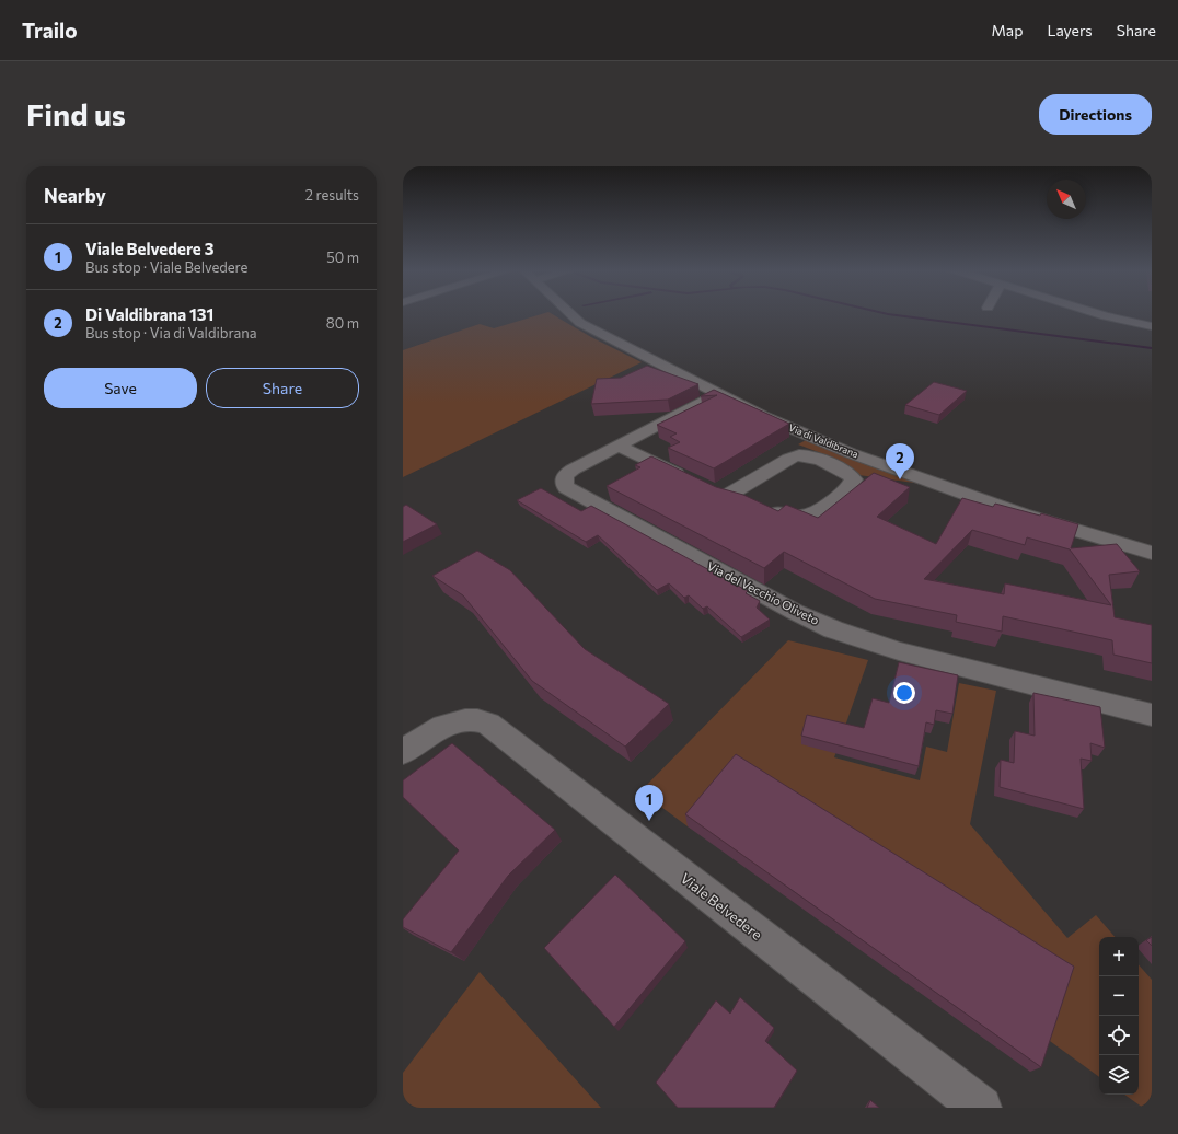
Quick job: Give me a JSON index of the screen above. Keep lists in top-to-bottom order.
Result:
{
  "streets": {
    "street": ["Via di Valdibrana", "Via del Vecchio Oliveto", "Viale Belvedere"]
  },
  "crossings": [
    ["Via di Valdibrana", "Via del Vecchio Oliveto"]
  ],
  "north": "top left",
  "page": {
    "header": "Trailo",
    "nav": ["Map", "Layers", "Share"],
    "buttons": [
      "Directions",
      ["Save", "Share"]
    ],
    "title": "Find us",
    "heading": ["Nearby", "2 results"],
    "list": [
      {
        "mark": "1",
        "name": "Viale Belvedere 3",
        "note": "Bus stop · Viale Belvedere",
        "value": "50 m"
      },
      {
        "mark": "2",
        "name": "Di Valdibrana 131",
        "note": "Bus stop · Via di Valdibrana",
        "value": "80 m"
      }
    ],
    "pins": ["2", "1"],
    "map_buttons": ["+", "−"]
  }
}
